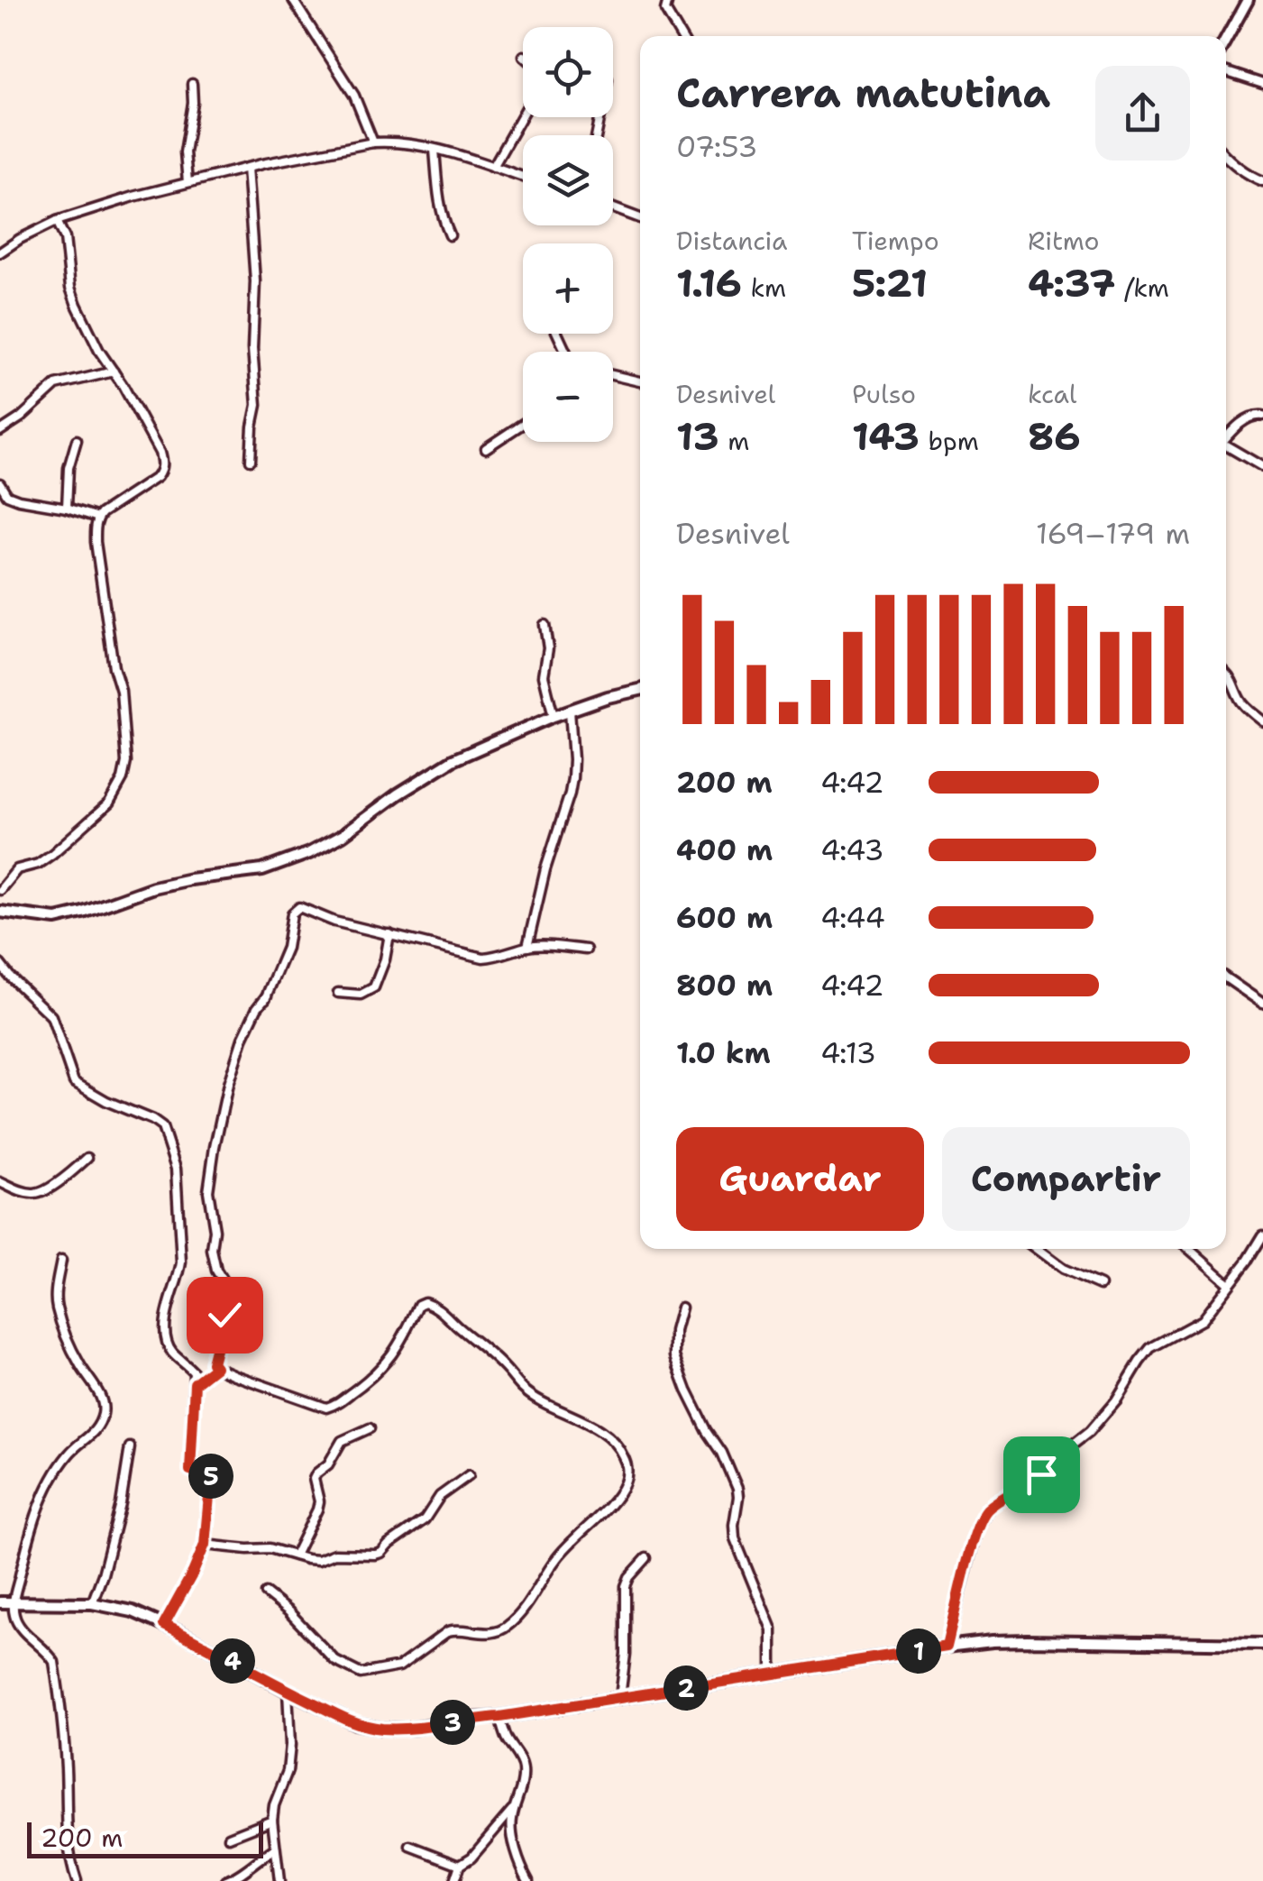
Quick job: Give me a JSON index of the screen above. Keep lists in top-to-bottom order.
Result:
{
  "scale_bar": "200 m",
  "page": {
    "map_buttons": ["+", "−"],
    "heading": ["Carrera matutina", "07:53"],
    "stats": [
      ["Distancia", "1.16 km"],
      ["Tiempo", "5:21"],
      ["Ritmo", "4:37 /km"],
      ["Desnivel", "13 m"],
      ["Pulso", "143 bpm"],
      ["kcal", "86"]
    ],
    "chart": ["Desnivel", "169–179 m"],
    "list": [
      {
        "name": "200 m",
        "note": "4:42"
      },
      {
        "name": "400 m",
        "note": "4:43"
      },
      {
        "name": "600 m",
        "note": "4:44"
      },
      {
        "name": "800 m",
        "note": "4:42"
      },
      {
        "name": "1.0 km",
        "note": "4:13"
      }
    ],
    "buttons": ["Guardar", "Compartir"],
    "pins": [
      "5",
      "1",
      "4",
      "2",
      "3"
    ],
    "scale": "200 m"
  }
}
